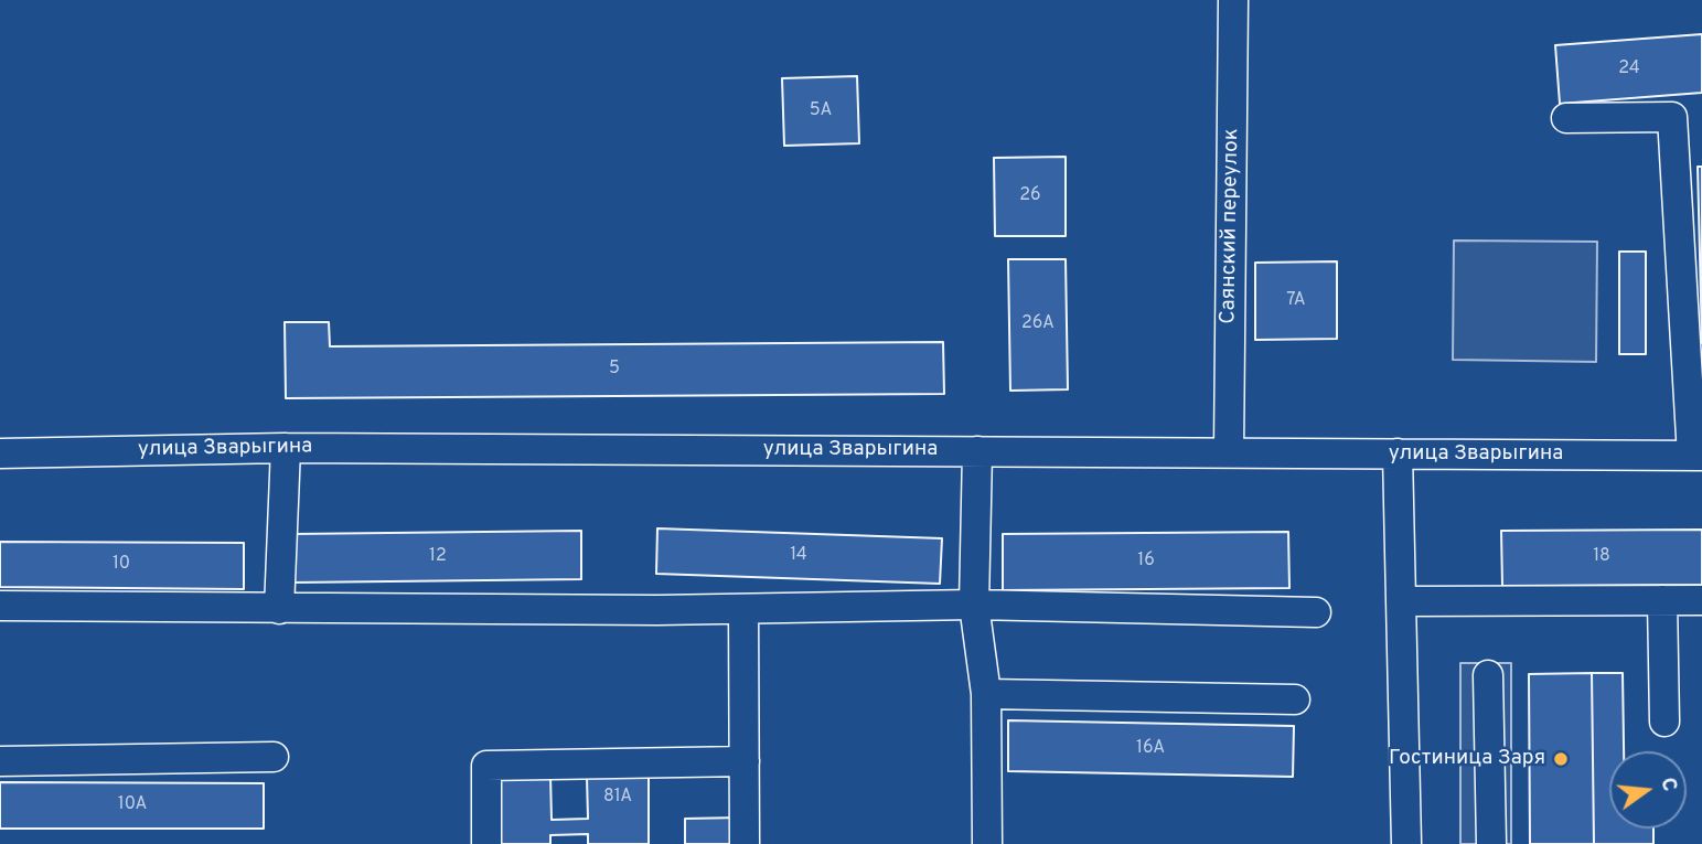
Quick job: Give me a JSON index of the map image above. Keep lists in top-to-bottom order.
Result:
{
  "streets": {
    "street": ["Саянский переулок", "улица Зварыгина"]
  },
  "crossings": [
    ["Саянский переулок", "улица Зварыгина"]
  ],
  "places": ["Гостиница Заря"],
  "house_numbers": [
    "24",
    "5А",
    "26",
    "7А",
    "26А",
    "5",
    "14",
    "12",
    "18",
    "16",
    "10",
    "16А",
    "81А",
    "10А"
  ],
  "north": "right"
}
